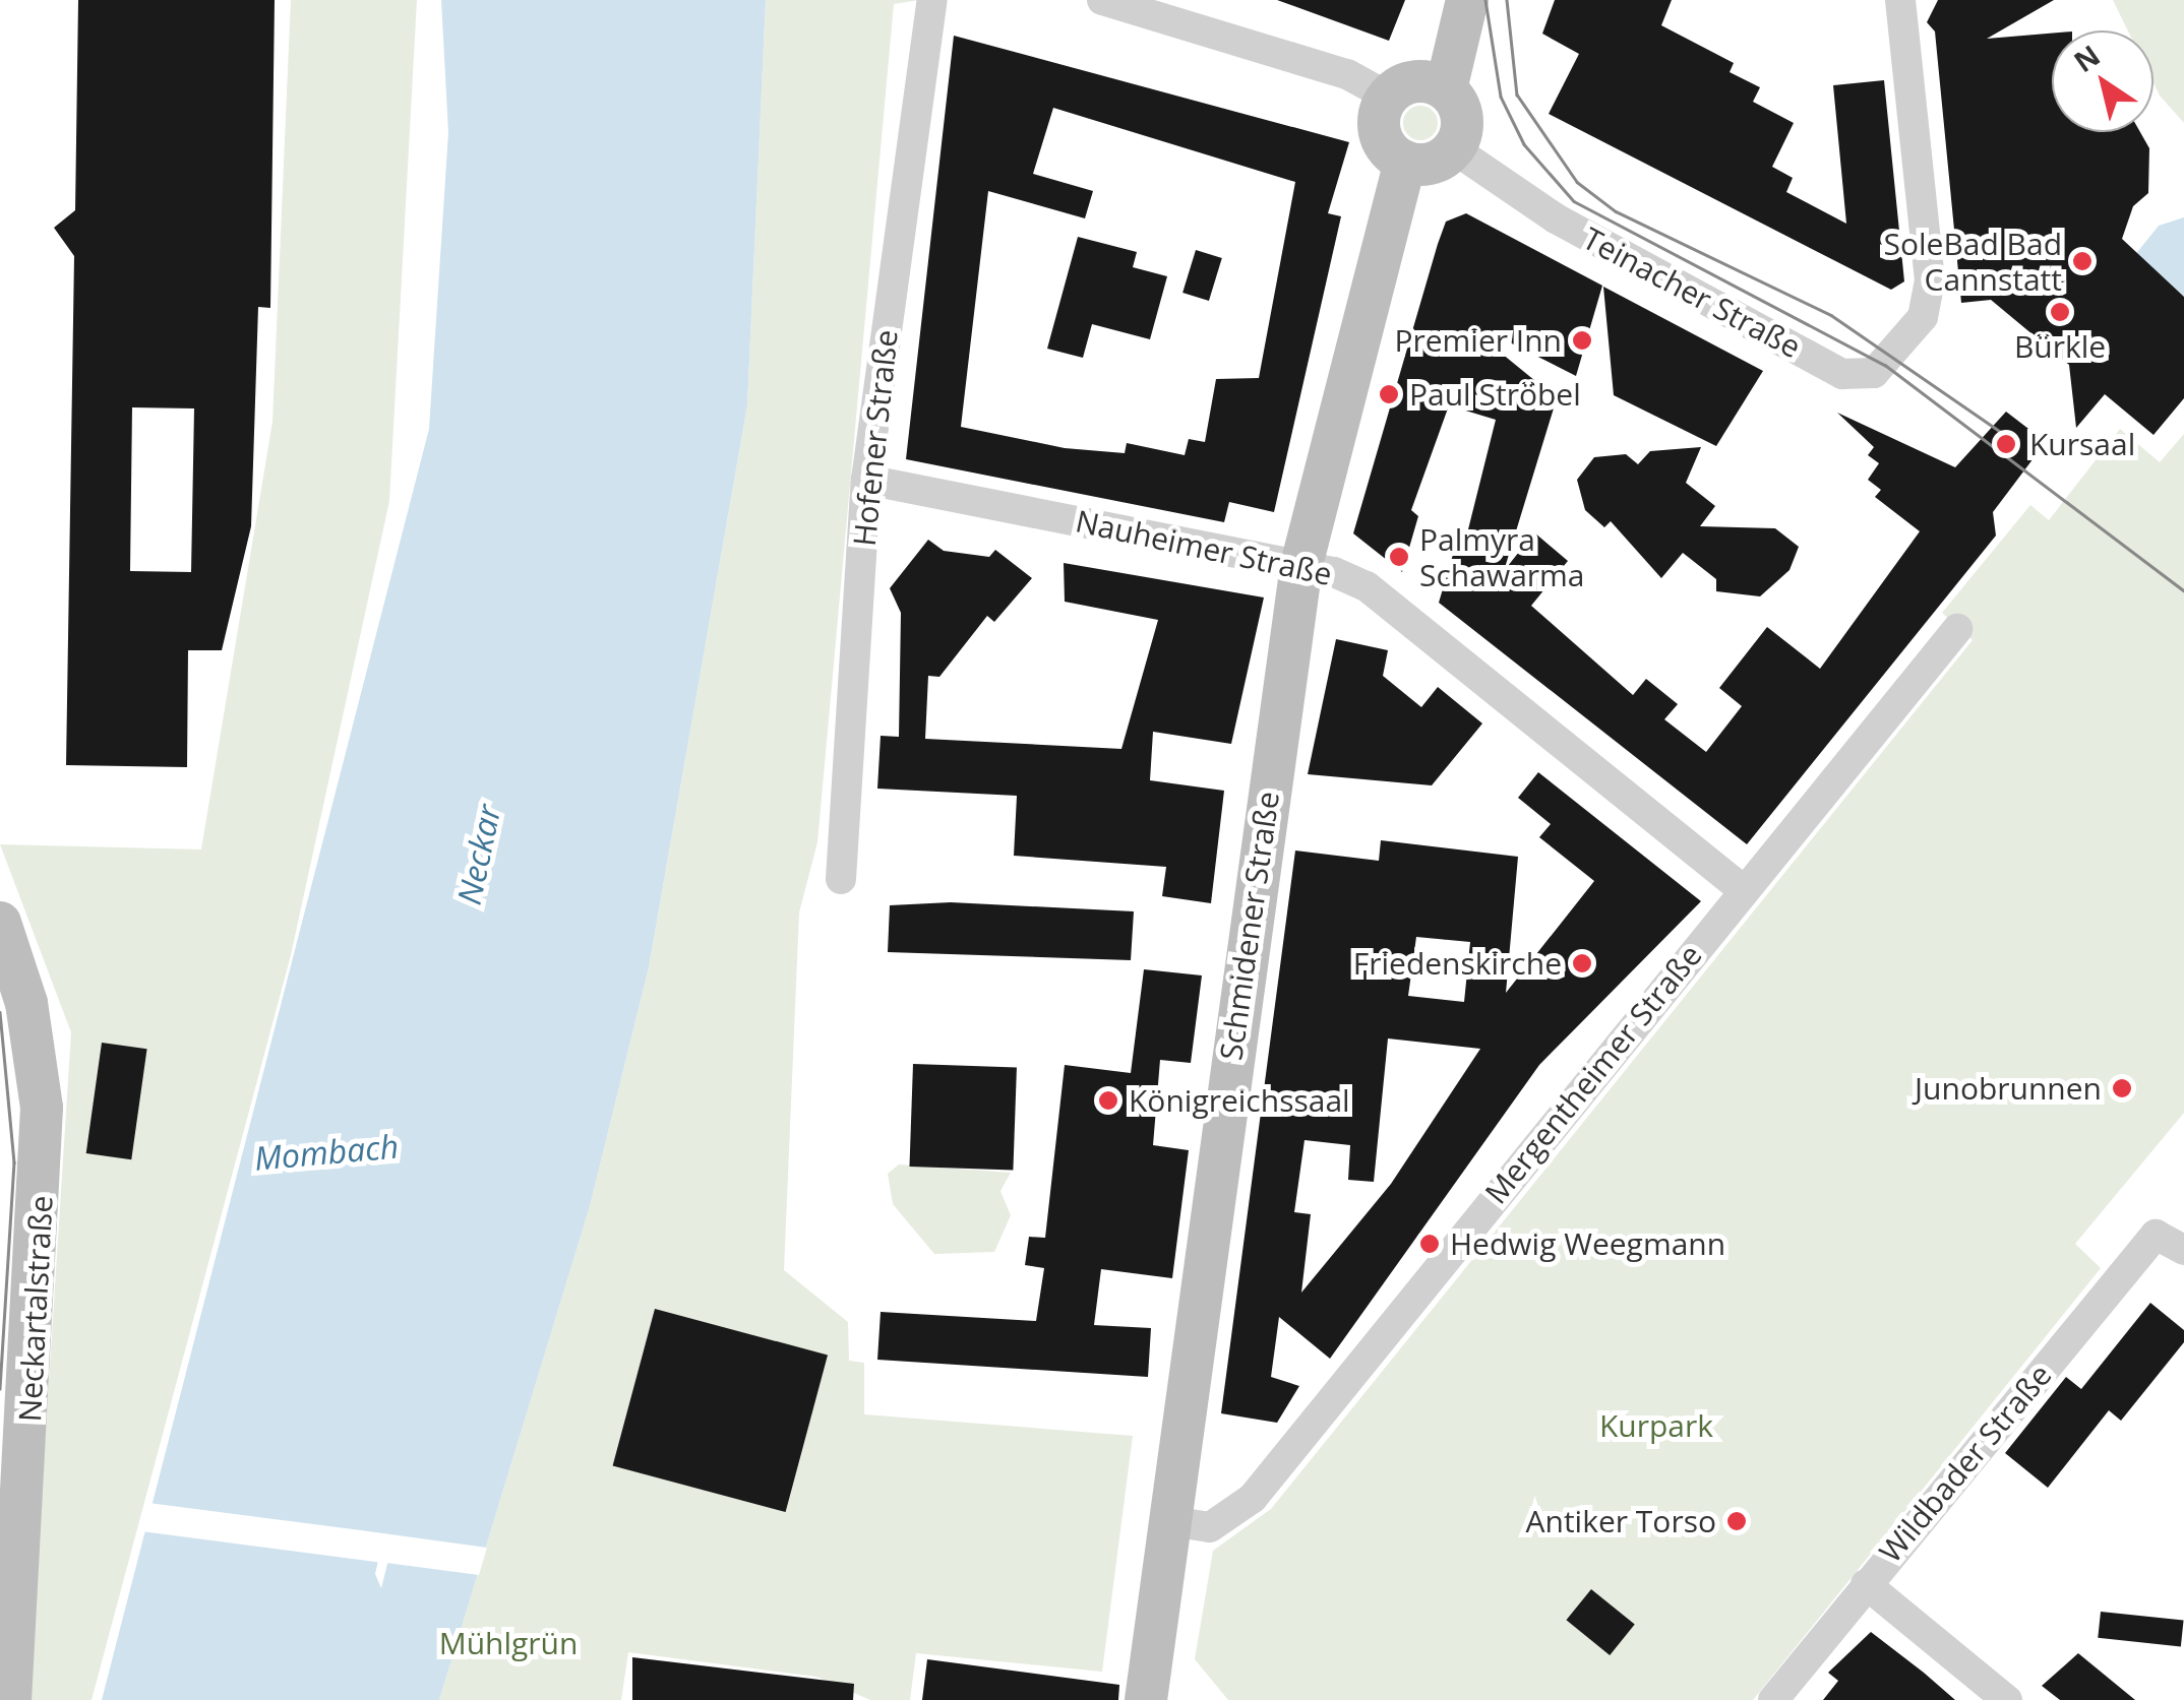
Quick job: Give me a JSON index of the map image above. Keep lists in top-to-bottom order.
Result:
{
  "streets": {
    "main road": ["Schmidener Straße", "Neckartalstraße"],
    "street": [
      "Teinacher Straße",
      "Hofener Straße",
      "Nauheimer Straße",
      "Mergentheimer Straße",
      "Wildbader Straße"
    ]
  },
  "crossings": [
    ["Hofener Straße", "Nauheimer Straße"],
    ["Nauheimer Straße", "Schmidener Straße"],
    ["Nauheimer Straße", "Mergentheimer Straße"],
    ["Schmidener Straße", "Mergentheimer Straße"]
  ],
  "water": ["Neckar", "Mombach"],
  "parks": ["Kurpark", "Mühlgrün"],
  "places": [
    "SoleBad Bad Cannstatt",
    "Bürkle",
    "Premier Inn",
    "Paul Ströbel",
    "Kursaal",
    "Palmyra Schawarma",
    "Friedenskirche",
    "Junobrunnen",
    "Königreichssaal",
    "Hedwig Weegmann",
    "Antiker Torso"
  ],
  "north": "top left"
}
